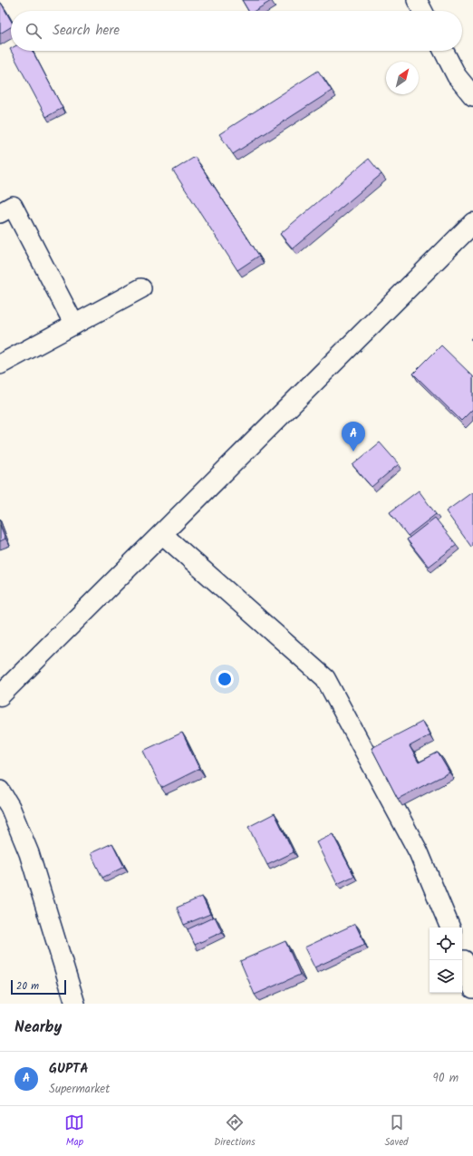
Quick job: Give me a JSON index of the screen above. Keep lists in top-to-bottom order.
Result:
{
  "scale_bar": "20 m",
  "north": "top right",
  "page": {
    "search": "Search here",
    "pins": "A",
    "scale": "20 m",
    "heading": "Nearby",
    "list": [
      {
        "mark": "A",
        "name": "GUPTA",
        "note": "Supermarket",
        "value": "90 m"
      }
    ],
    "nav": ["Map", "Directions", "Saved"]
  }
}
